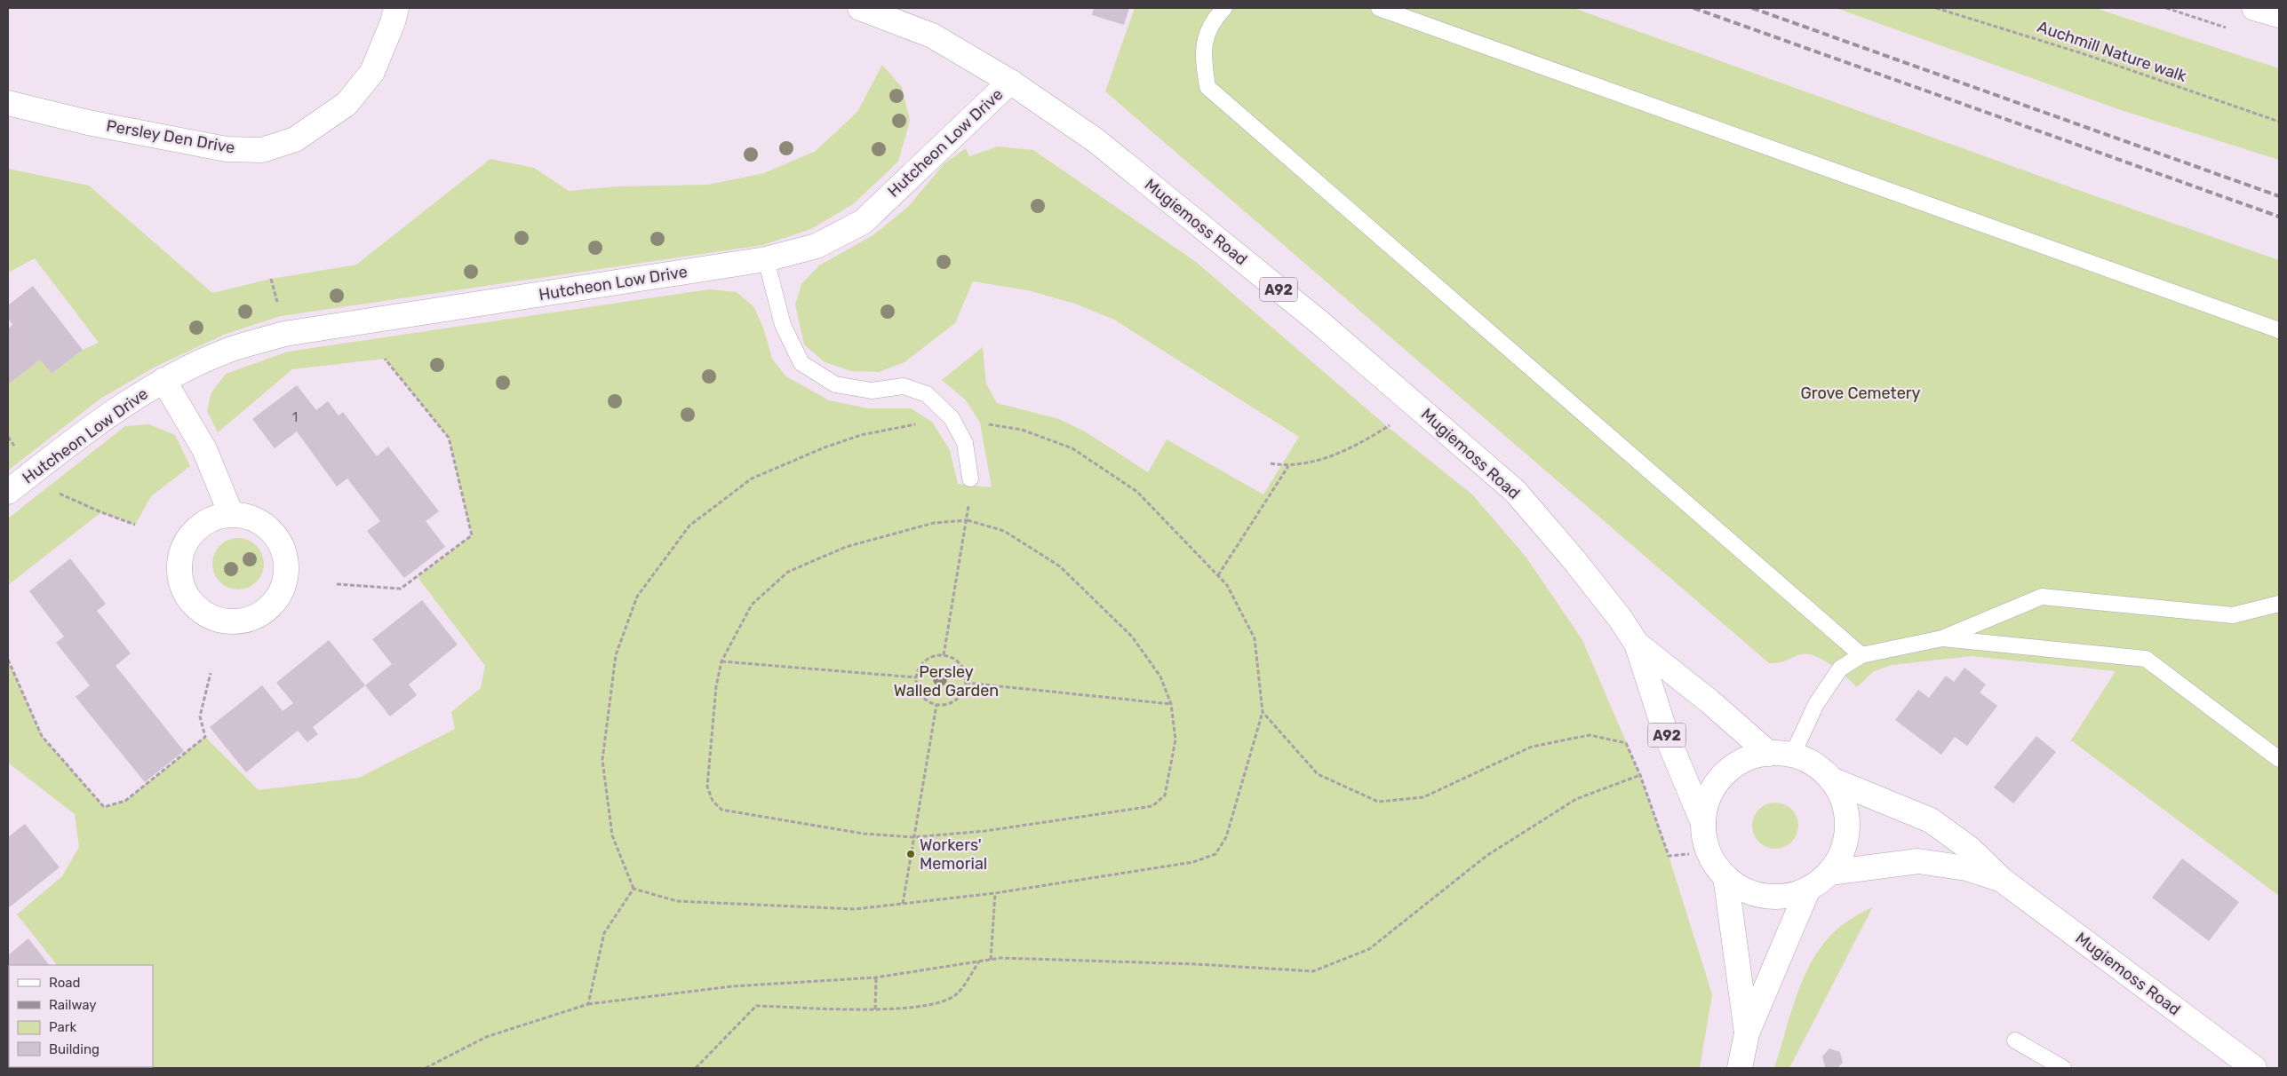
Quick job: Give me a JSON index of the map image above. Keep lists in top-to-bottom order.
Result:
{
  "streets": {
    "street": [
      "Persley Den Drive",
      "Hutcheon Low Drive",
      "Mugiemoss Road",
      "A92"
    ],
    "path": ["Auchmill Nature walk"]
  },
  "crossings": [
    ["Hutcheon Low Drive", "Mugiemoss Road"],
    ["Mugiemoss Road", "A92"]
  ],
  "parks": ["Grove Cemetery", "Persley Walled Garden"],
  "places": ["Workers' Memorial"],
  "house_numbers": ["1"],
  "legend": [
    "Road",
    "Railway",
    "Park",
    "Building"
  ]
}
